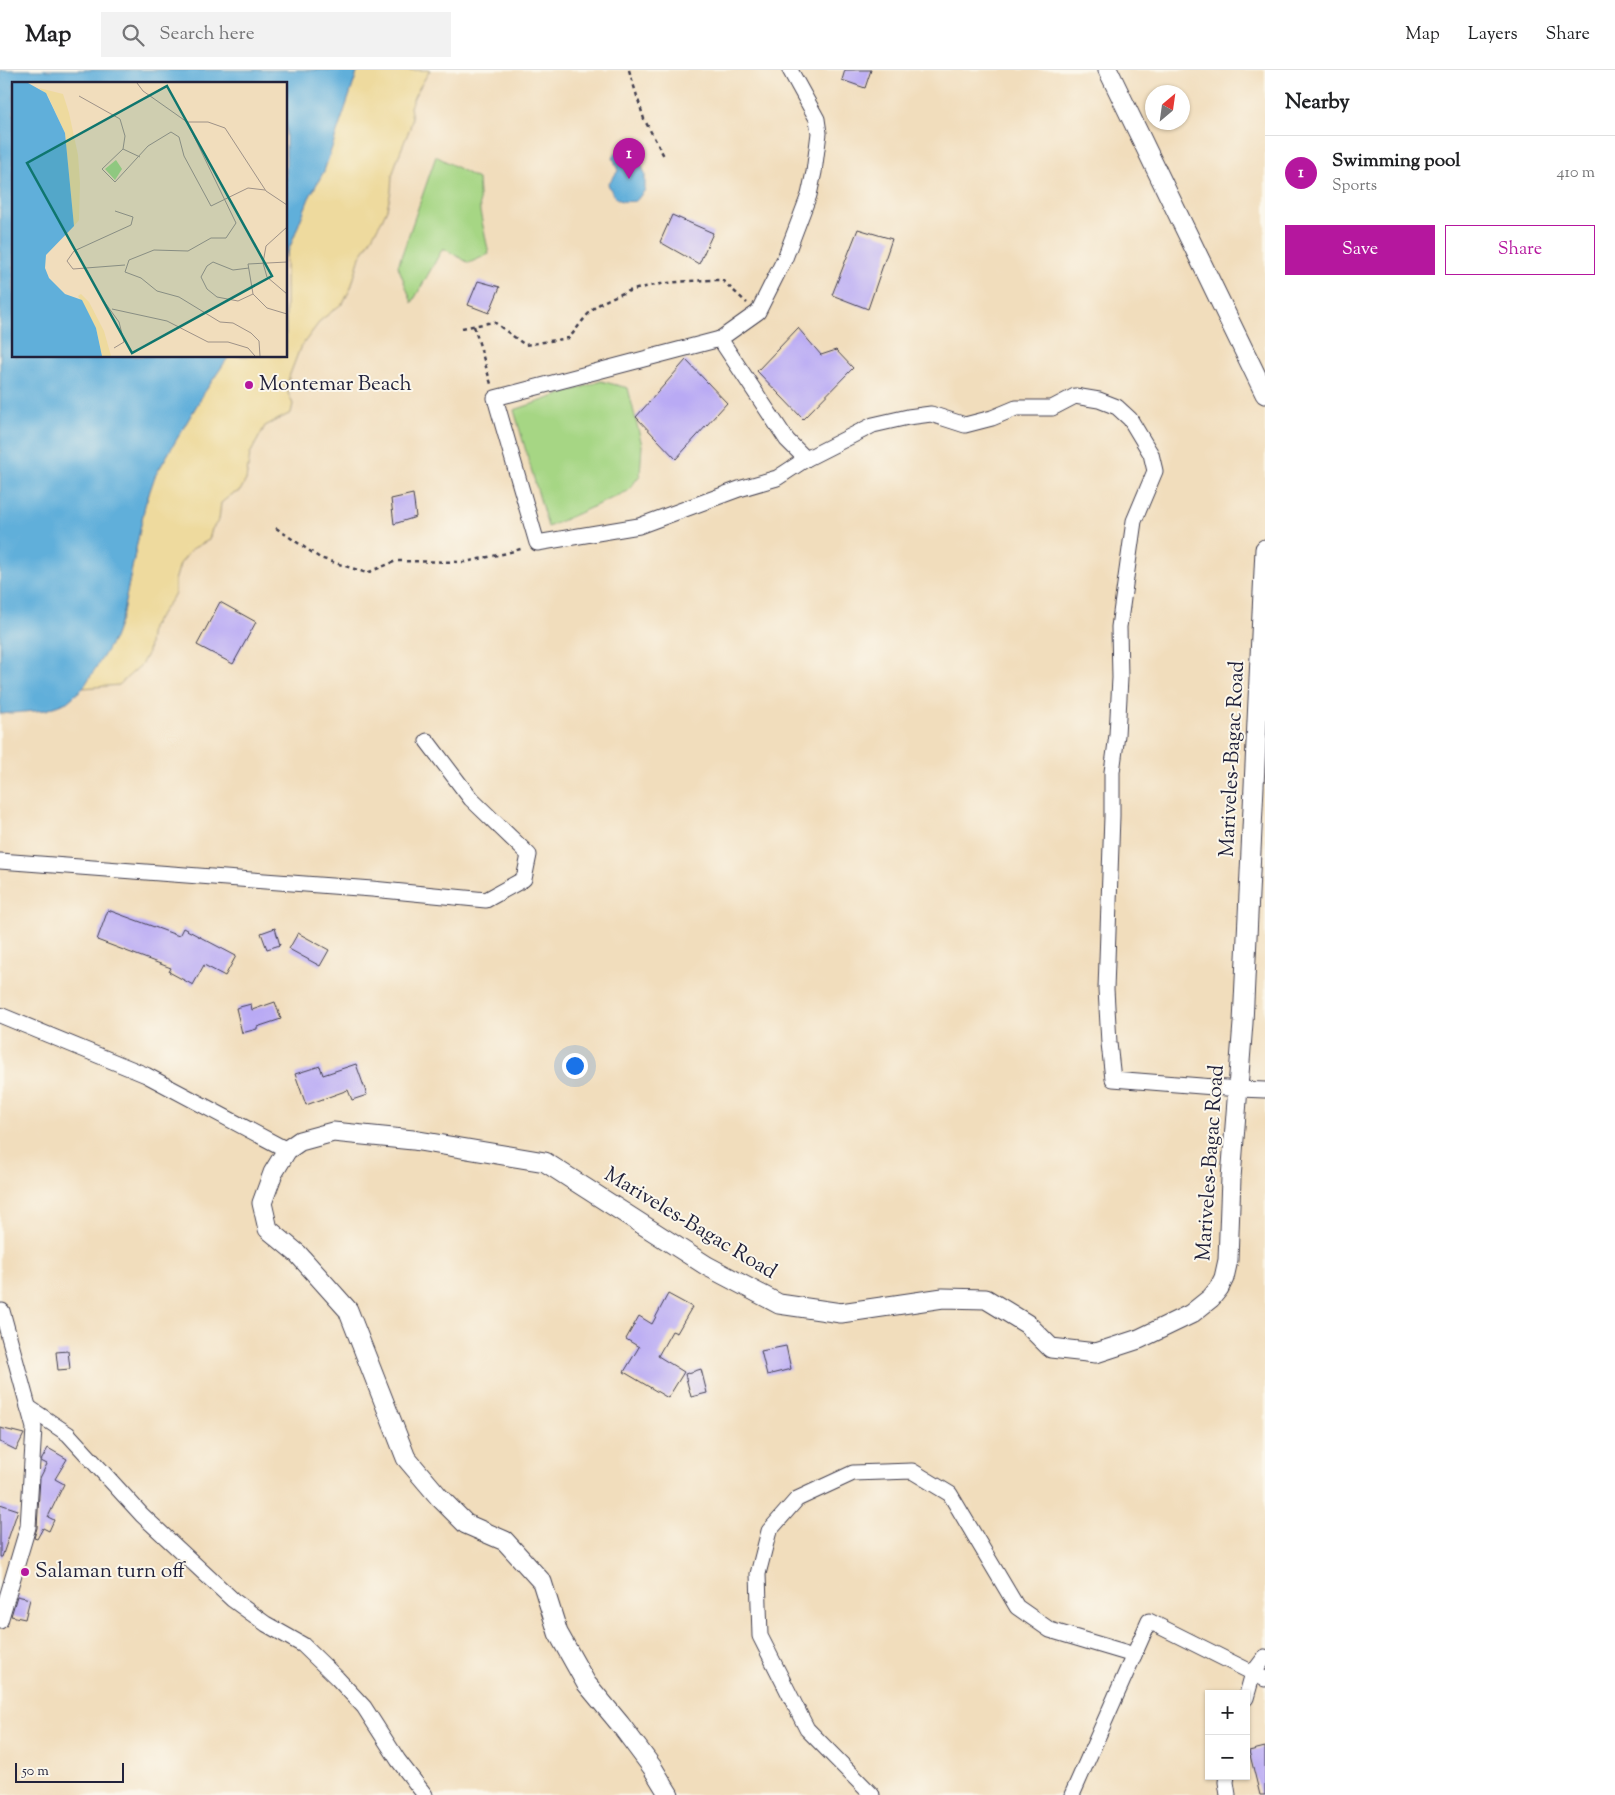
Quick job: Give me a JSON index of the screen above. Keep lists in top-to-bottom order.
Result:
{
  "streets": {
    "main road": ["Mariveles-Bagac Road"]
  },
  "places": ["Montemar Beach", "Salaman turn off"],
  "scale_bar": "50 m",
  "north": "top right",
  "page": {
    "header": "Map",
    "search": "Search here",
    "nav": ["Map", "Layers", "Share"],
    "heading": "Nearby",
    "list": [
      {
        "mark": "1",
        "name": "Swimming pool",
        "note": "Sports",
        "value": "410 m"
      }
    ],
    "pins": "1",
    "buttons": ["Save", "Share"],
    "map_buttons": ["+", "−"],
    "scale": "50 m"
  }
}
